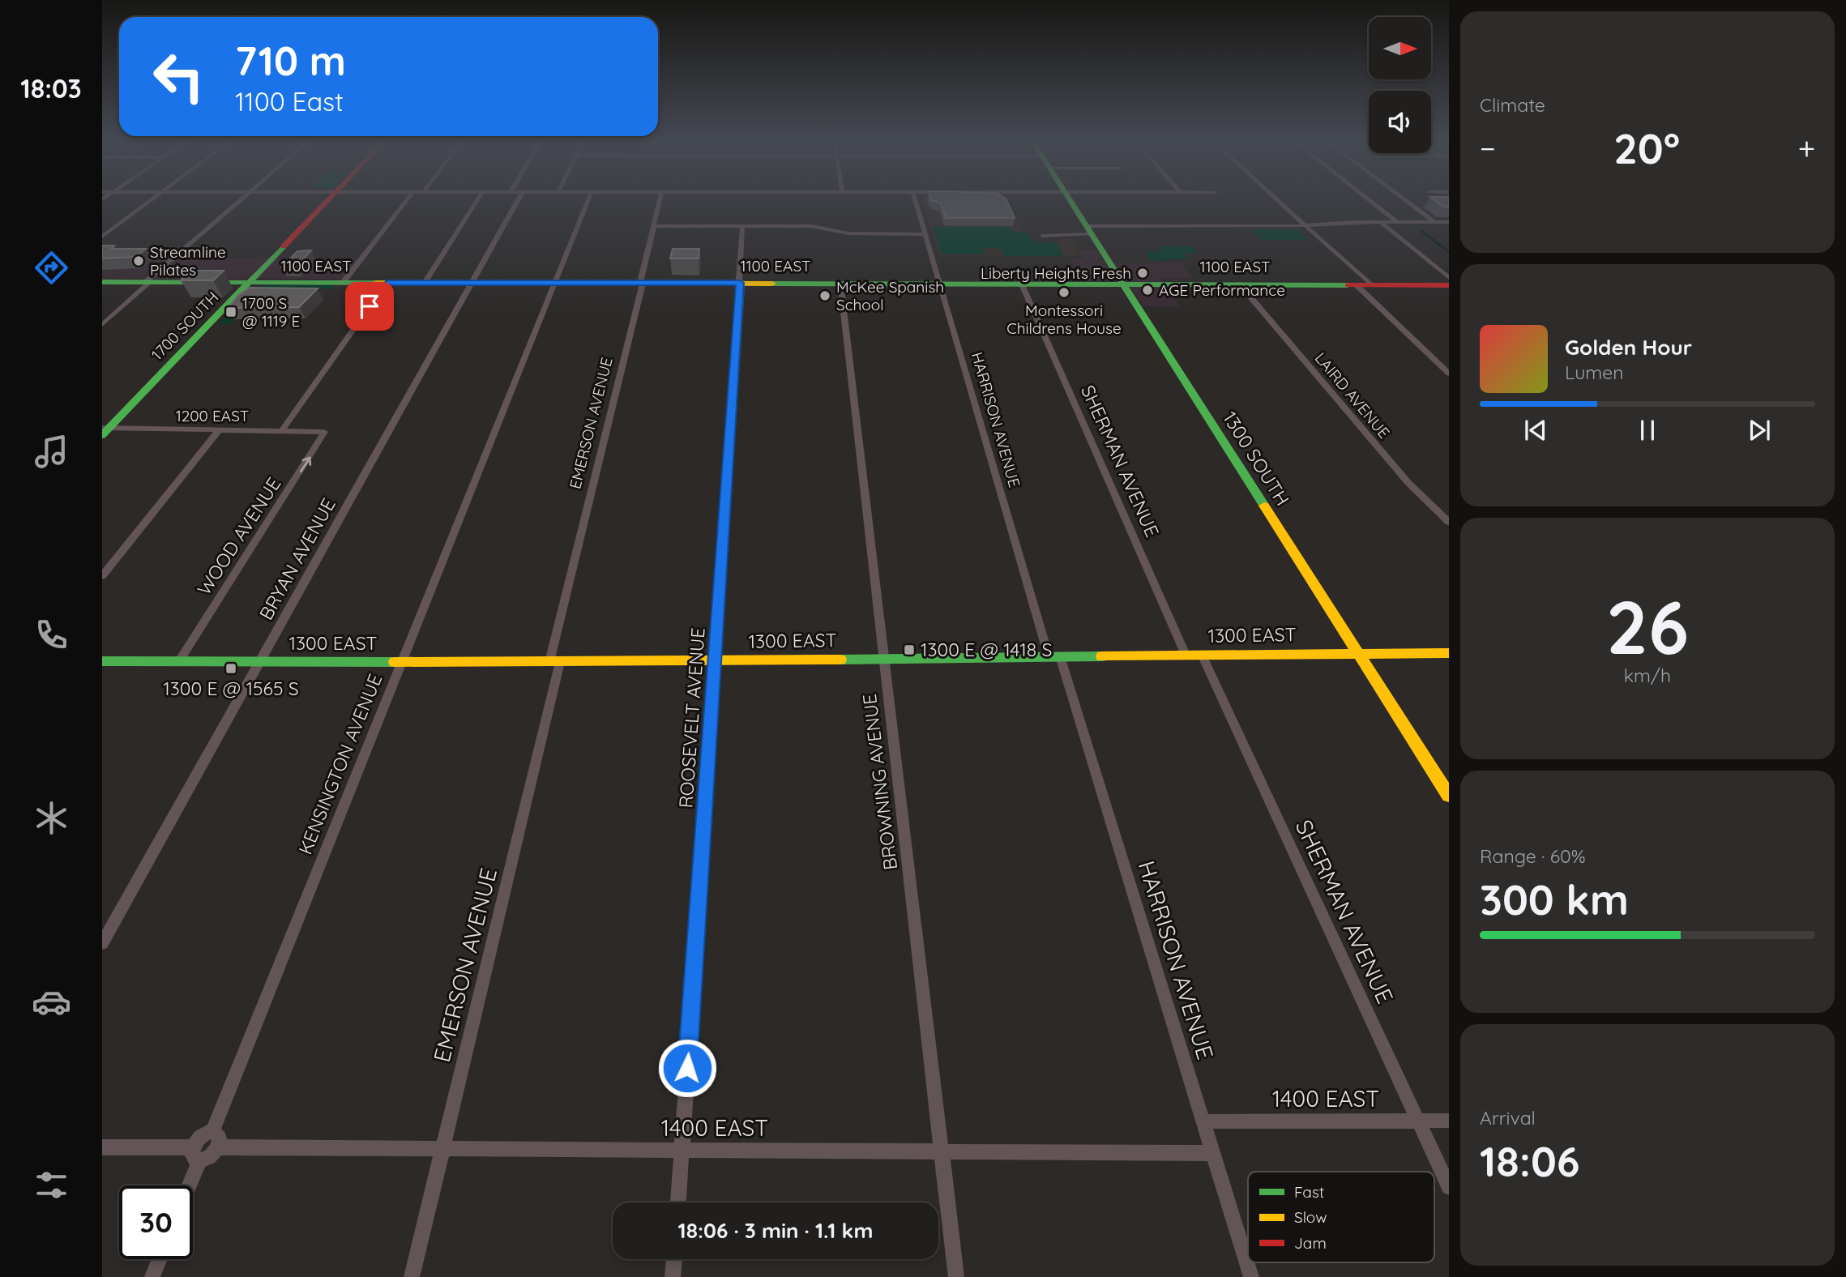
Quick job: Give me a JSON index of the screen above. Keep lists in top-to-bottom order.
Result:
{
  "streets": {
    "street": [
      "1100 EAST",
      "1700 SOUTH",
      "LAIRD AVENUE",
      "1200 EAST",
      "HARRISON AVENUE",
      "EMERSON AVENUE",
      "1300 SOUTH",
      "SHERMAN AVENUE",
      "WOOD AVENUE",
      "BRYAN AVENUE",
      "1300 EAST",
      "ROOSEVELT AVENUE",
      "KENSINGTON AVENUE",
      "BROWNING AVENUE",
      "1400 EAST"
    ]
  },
  "crossings": [
    ["1100 EAST", "1700 SOUTH"],
    ["1100 EAST", "LAIRD AVENUE"],
    ["1100 EAST", "HARRISON AVENUE"],
    ["1100 EAST", "EMERSON AVENUE"],
    ["1100 EAST", "1300 SOUTH"],
    ["1100 EAST", "SHERMAN AVENUE"],
    ["1100 EAST", "BRYAN AVENUE"],
    ["1100 EAST", "ROOSEVELT AVENUE"],
    ["1100 EAST", "KENSINGTON AVENUE"],
    ["1100 EAST", "BROWNING AVENUE"],
    ["1700 SOUTH", "1200 EAST"],
    ["1200 EAST", "WOOD AVENUE"],
    ["HARRISON AVENUE", "1300 EAST"],
    ["HARRISON AVENUE", "1400 EAST"],
    ["EMERSON AVENUE", "1300 EAST"],
    ["EMERSON AVENUE", "1400 EAST"],
    ["1300 SOUTH", "1300 EAST"],
    ["SHERMAN AVENUE", "1300 EAST"],
    ["SHERMAN AVENUE", "1400 EAST"],
    ["WOOD AVENUE", "1300 EAST"],
    ["BRYAN AVENUE", "1300 EAST"],
    ["1300 EAST", "ROOSEVELT AVENUE"],
    ["1300 EAST", "KENSINGTON AVENUE"],
    ["1300 EAST", "BROWNING AVENUE"],
    ["ROOSEVELT AVENUE", "1400 EAST"],
    ["BROWNING AVENUE", "1400 EAST"]
  ],
  "one_way": ["WOOD AVENUE"],
  "places": {
    "other": [
      "Streamline Pilates",
      "Liberty Heights Fresh",
      "AGE Performance",
      "Montessori Childrens House",
      "McKee Spanish School"
    ],
    "transit": ["1700 S @ 1119 E", "1300 E @ 1418 S", "1300 E @ 1565 S"]
  },
  "legend": ["Fast", "Slow", "Jam"],
  "north": "right",
  "page": {
    "tabs": "18:03",
    "tile": [
      "Climate",
      ["26", "km/h"],
      ["Range · 60%", "300 km"],
      ["Arrival", "18:06"]
    ],
    "turn": ["710 m", "1100 East"],
    "heat": ["−", "20°", "+"],
    "song": ["Golden Hour", "Lumen"],
    "limit": "30",
    "trip": "18:06 · 3 min · 1.1 km"
  }
}
